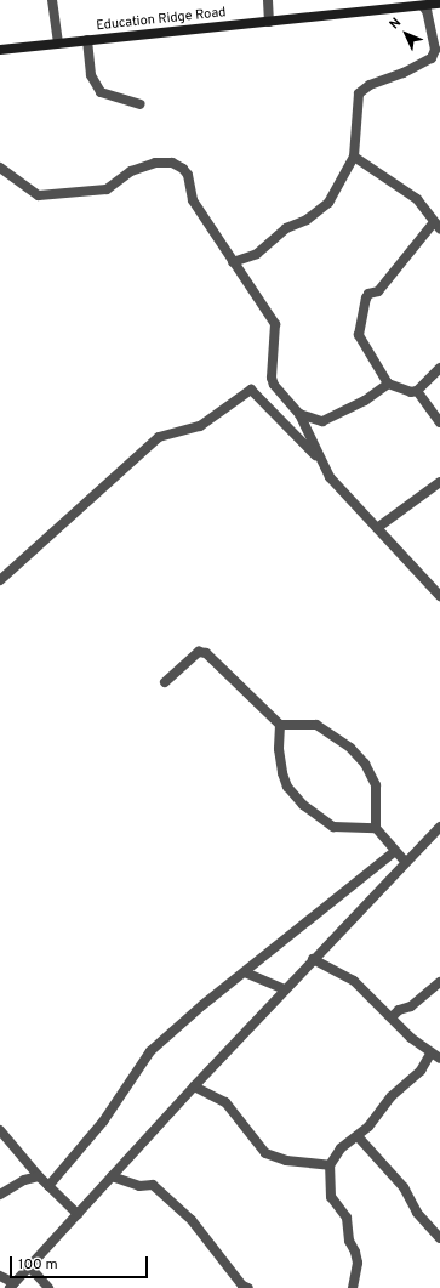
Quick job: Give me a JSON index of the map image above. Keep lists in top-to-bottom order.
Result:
{
  "streets": {
    "main road": ["Education Ridge Road"]
  },
  "scale_bar": "100 m",
  "north": "top left"
}
